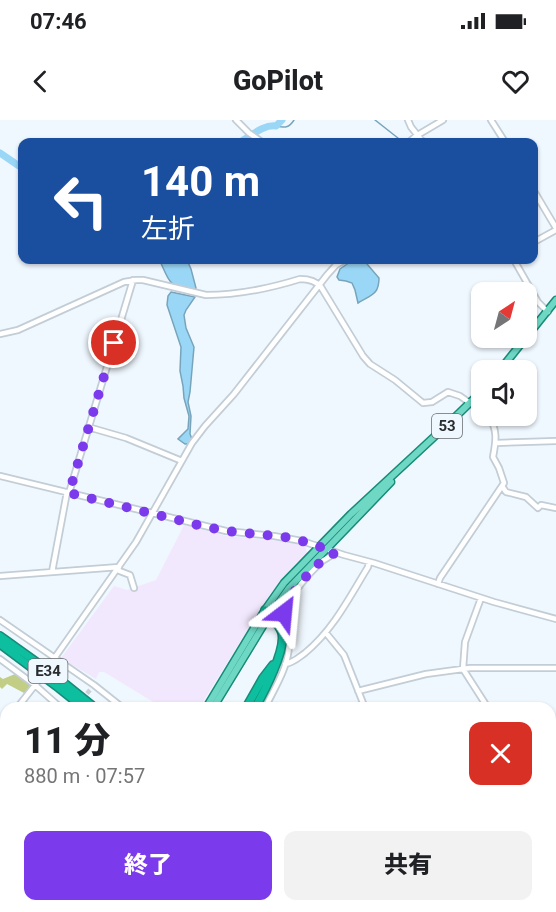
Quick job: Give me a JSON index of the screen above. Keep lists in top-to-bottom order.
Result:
{
  "streets": {
    "highway": ["E34"],
    "main road": ["53"]
  },
  "north": "top right",
  "page": {
    "status": "07:46",
    "header": "GoPilot",
    "turn": ["140 m", "左折"],
    "heading": ["11 分", "880 m · 07:57"],
    "buttons": ["終了", "共有"]
  }
}
